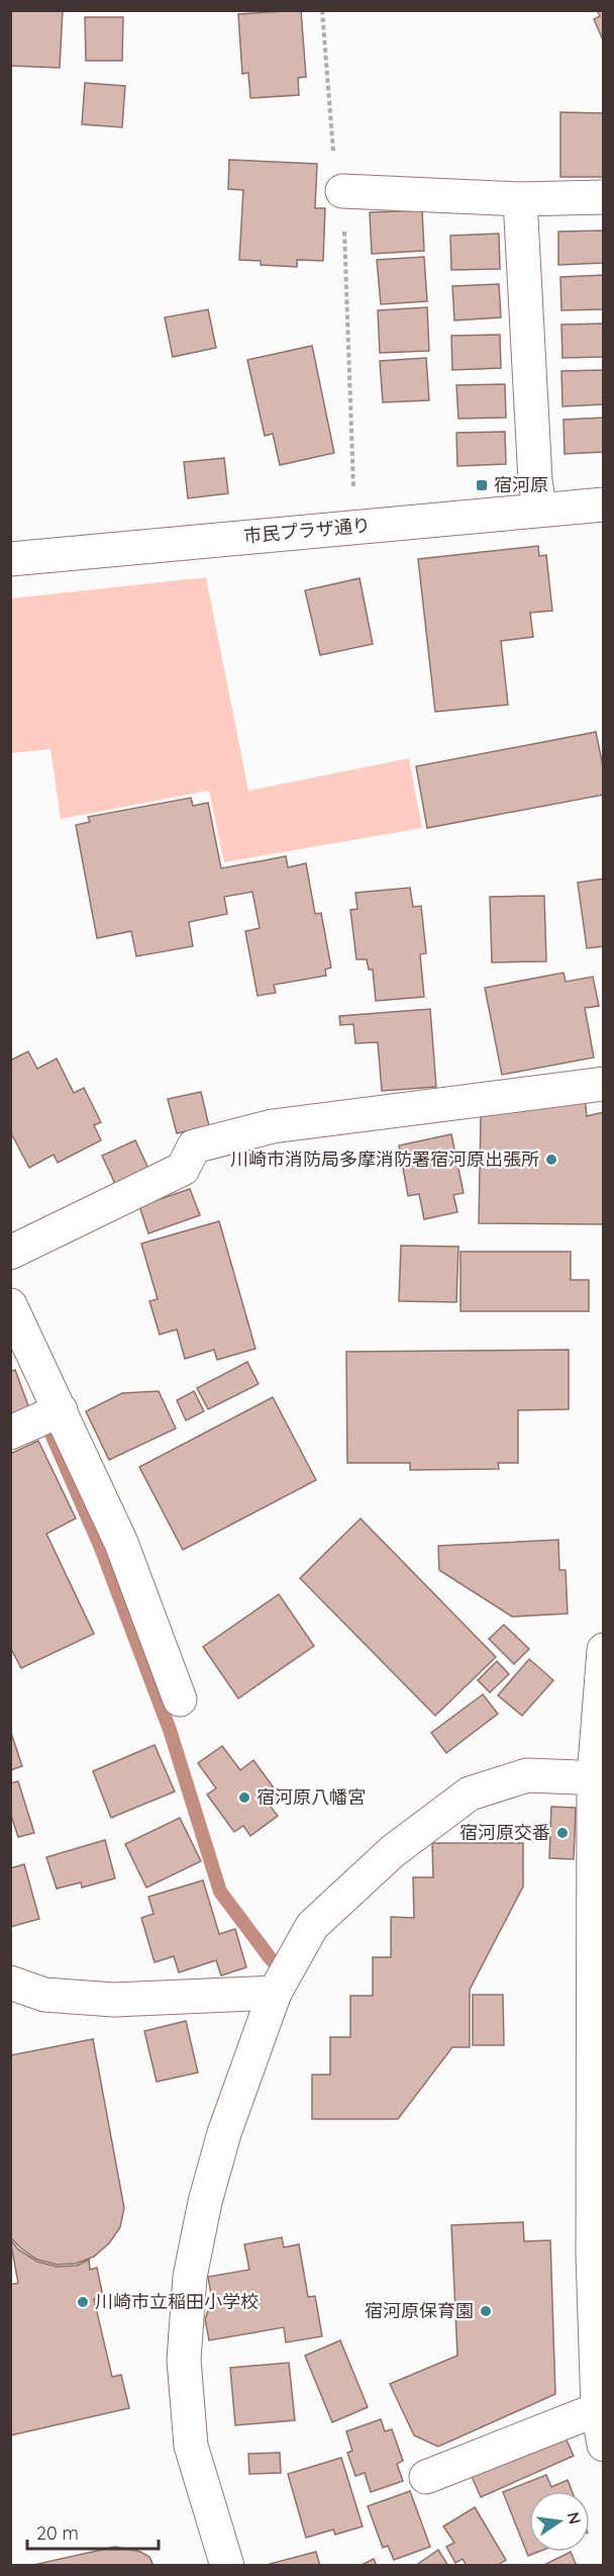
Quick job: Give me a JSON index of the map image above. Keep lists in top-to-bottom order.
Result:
{
  "streets": {
    "street": ["市民プラザ通り"]
  },
  "places": {
    "transit": ["宿河原"],
    "other": [
      "川崎市消防局多摩消防署宿河原出張所",
      "宿河原八幡宮",
      "宿河原交番",
      "川崎市立稲田小学校",
      "宿河原保育園"
    ]
  },
  "scale_bar": "20 m",
  "north": "right"
}
